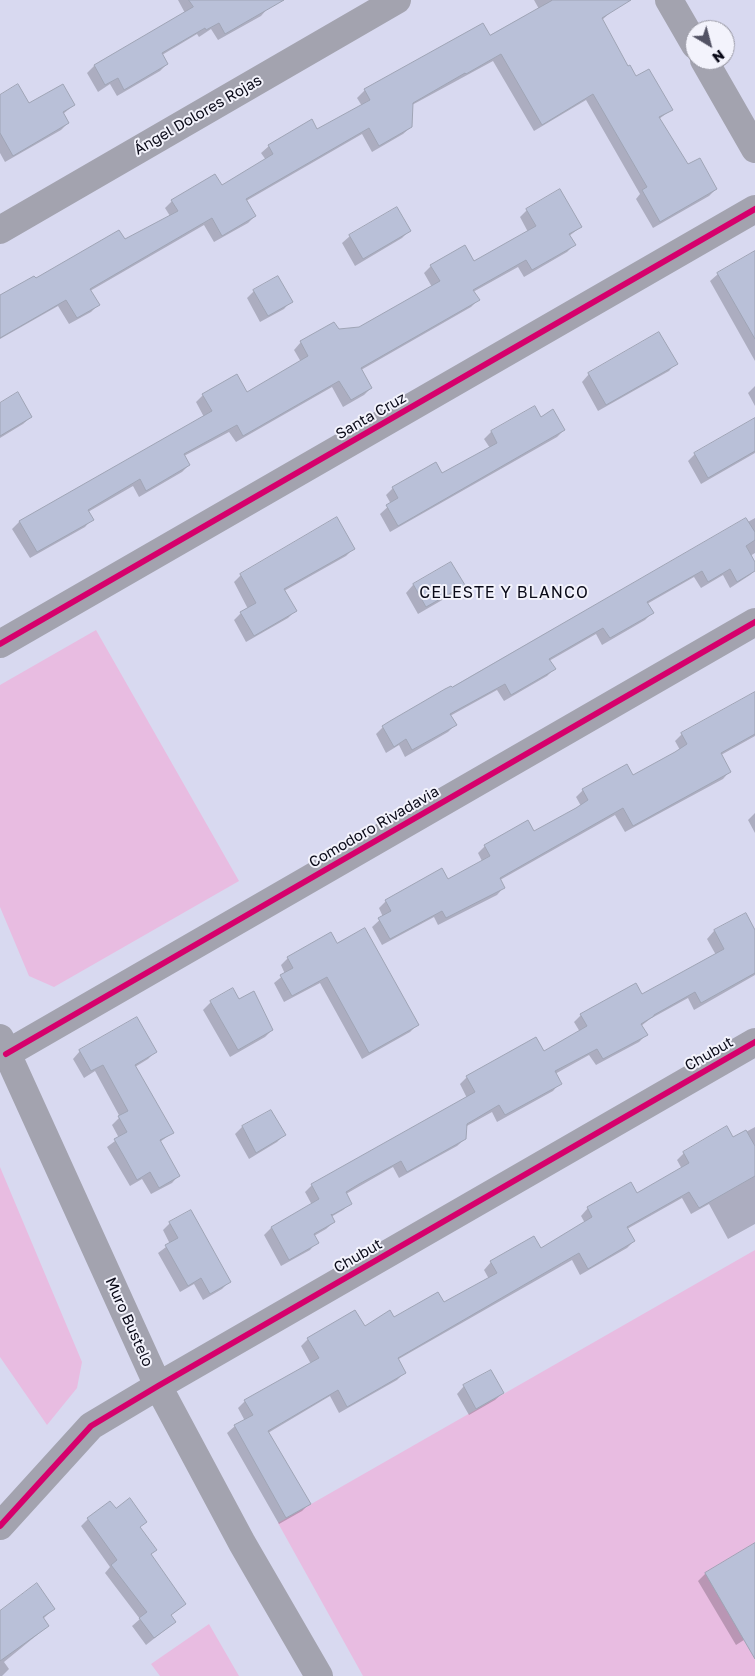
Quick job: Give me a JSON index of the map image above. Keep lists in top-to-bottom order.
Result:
{
  "streets": {
    "street": [
      "Ángel Dolores Rojas",
      "Santa Cruz",
      "Comodoro Rivadavia",
      "Chubut",
      "Muro Bustelo"
    ]
  },
  "crossings": [
    ["Comodoro Rivadavia", "Muro Bustelo"],
    ["Chubut", "Muro Bustelo"]
  ],
  "districts": ["CELESTE Y BLANCO"],
  "north": "bottom right"
}
